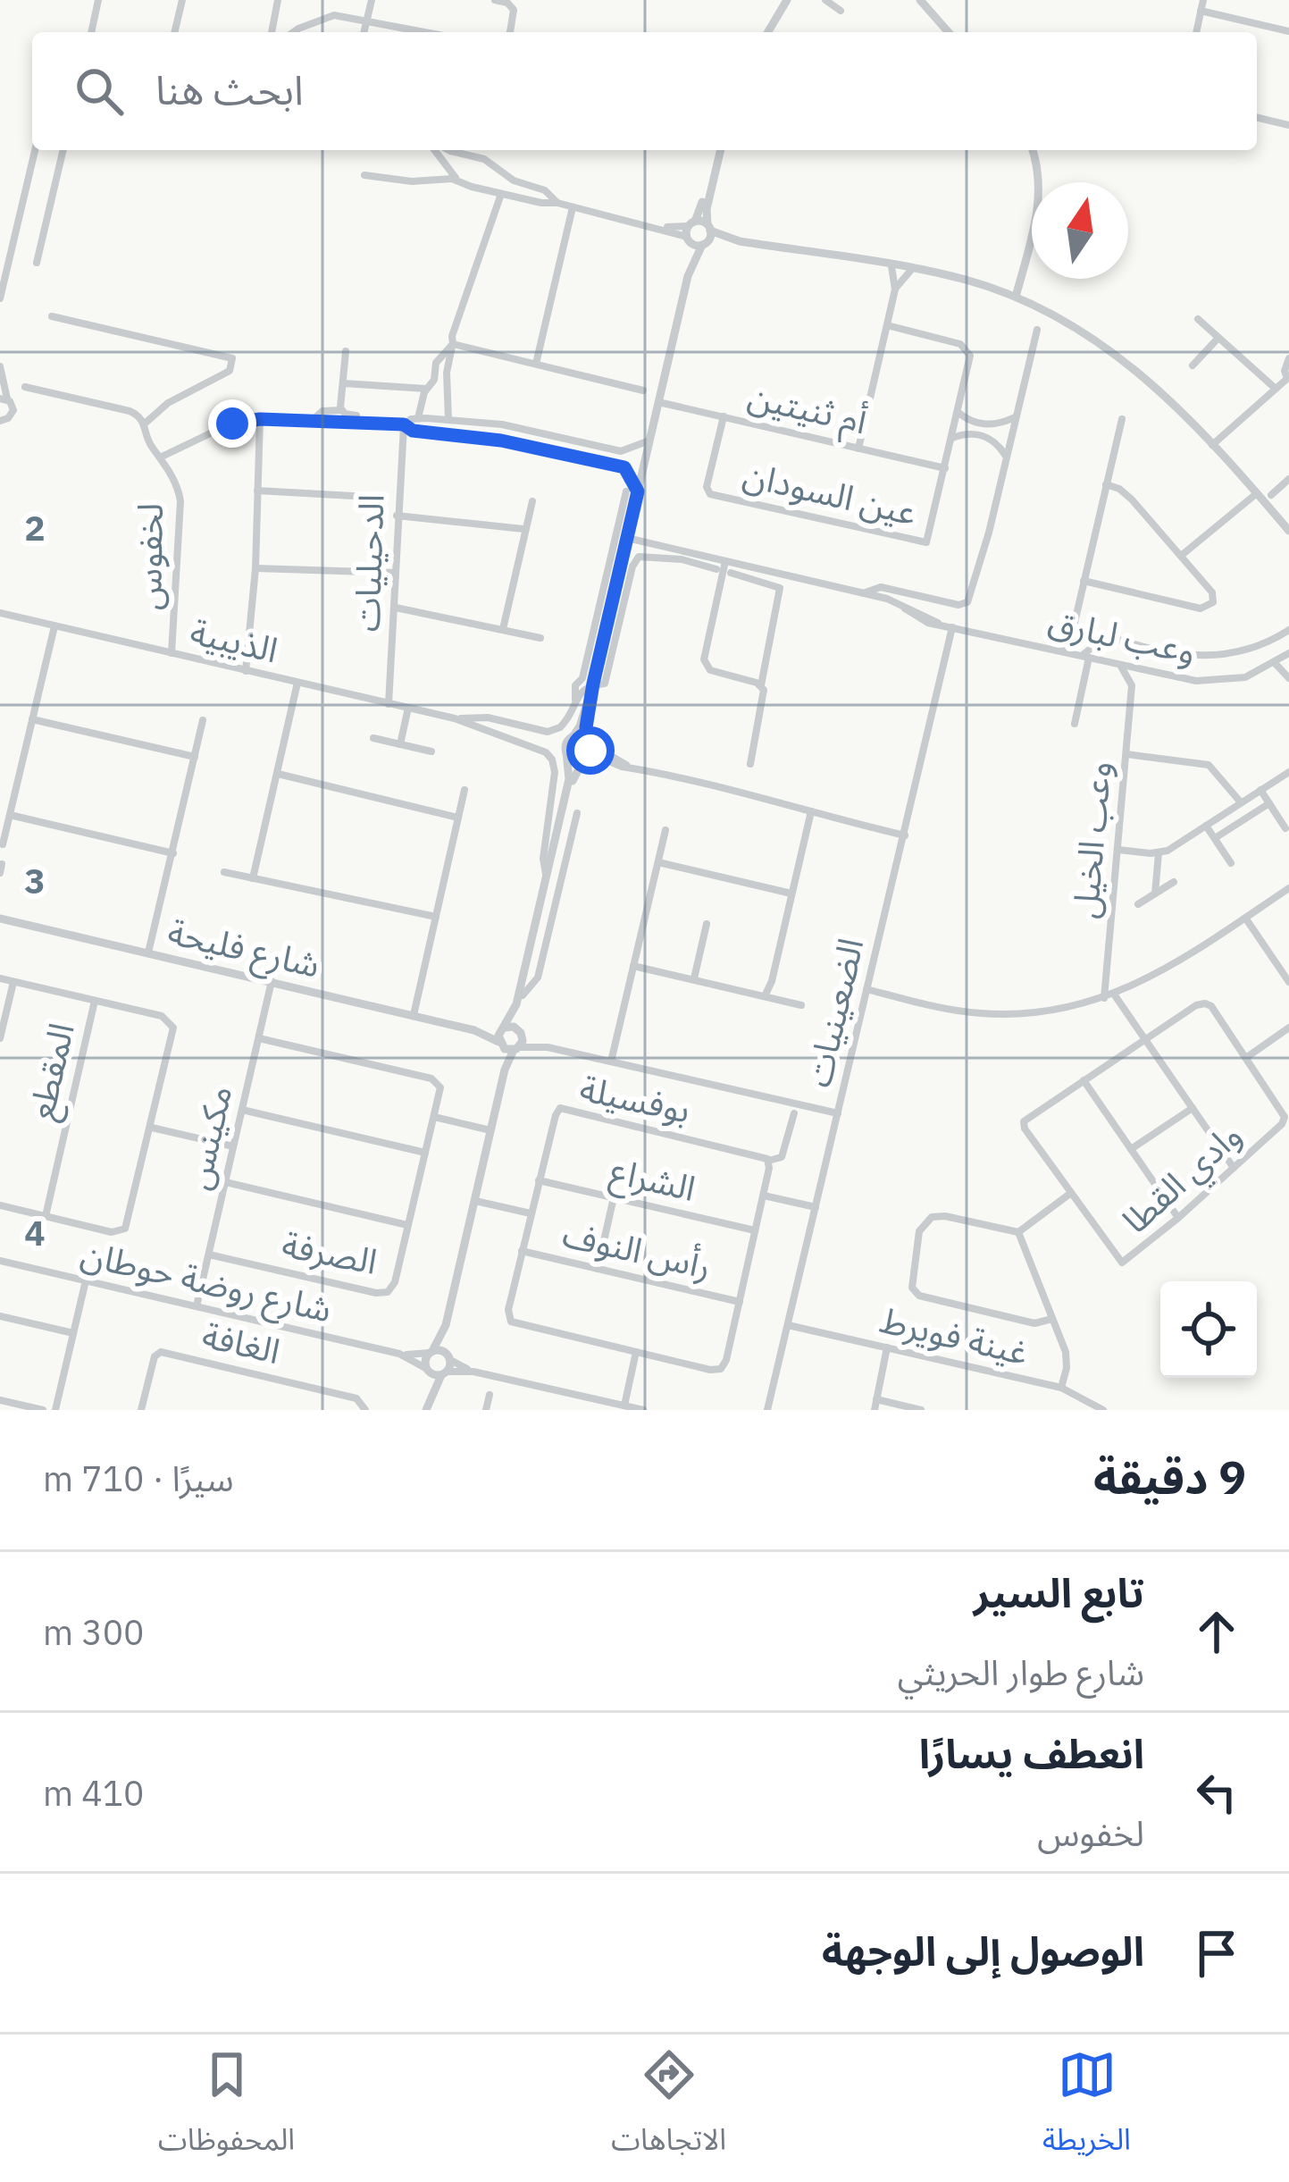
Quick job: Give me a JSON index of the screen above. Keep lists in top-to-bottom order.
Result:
{
  "streets": {
    "street": [
      "أم ثنيتين",
      "عين السودان",
      "لخفوس",
      "الدحيليات",
      "وعب لبارق",
      "الذيبية",
      "وعب الخيل",
      "شارع فليحة",
      "الضعينيات",
      "المقطع",
      "بوفسيلة",
      "مكينس",
      "وادي القطا",
      "الشراع",
      "رأس النوف",
      "الصرفة",
      "شارع روضة حوطان",
      "غينة فويرط",
      "الغافة"
    ]
  },
  "crossings": [
    ["أم ثنيتين", "عين السودان"],
    ["لخفوس", "الدحيليات"],
    ["لخفوس", "الذيبية"],
    ["الدحيليات", "الذيبية"],
    ["وعب لبارق", "الضعينيات"],
    ["شارع فليحة", "مكينس"],
    ["الضعينيات", "غينة فويرط"],
    ["بوفسيلة", "الشراع"],
    ["بوفسيلة", "رأس النوف"],
    ["مكينس", "الصرفة"],
    ["مكينس", "شارع روضة حوطان"]
  ],
  "north": "top",
  "page": {
    "search": "ابحث هنا",
    "heading": ["9 دقيقة", "سيرًا · 710 m"],
    "list": [
      ["تابع السير", "شارع طوار الحريثي", "300 m"],
      ["انعطف يسارًا", "لخفوس", "410 m"],
      "الوصول إلى الوجهة"
    ],
    "nav": ["الخريطة", "الاتجاهات", "المحفوظات"]
  },
  "grid": {
    "rows": ["2", "3", "4"]
  }
}
